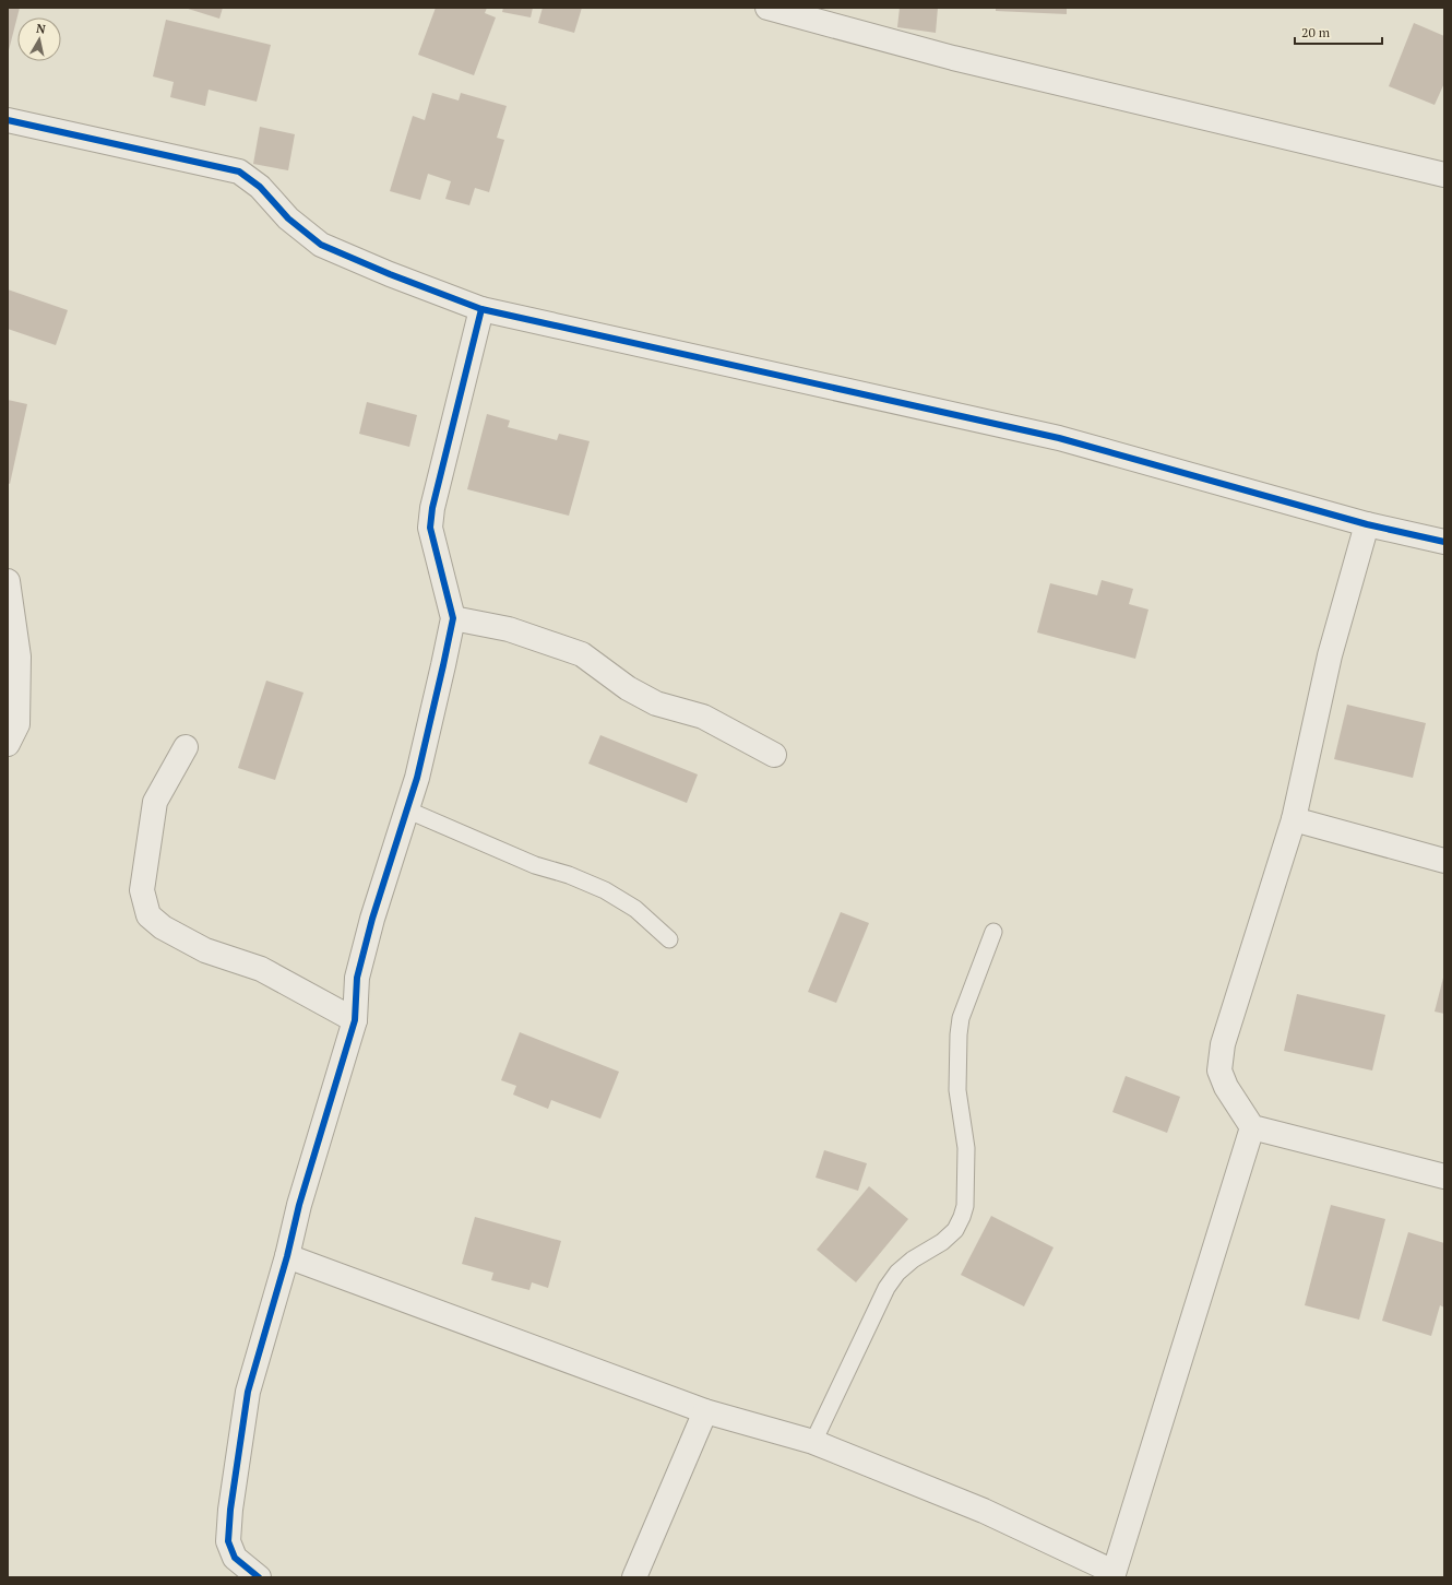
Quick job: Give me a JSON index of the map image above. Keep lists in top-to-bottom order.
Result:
{
  "scale_bar": "20 m",
  "north": "top"
}
